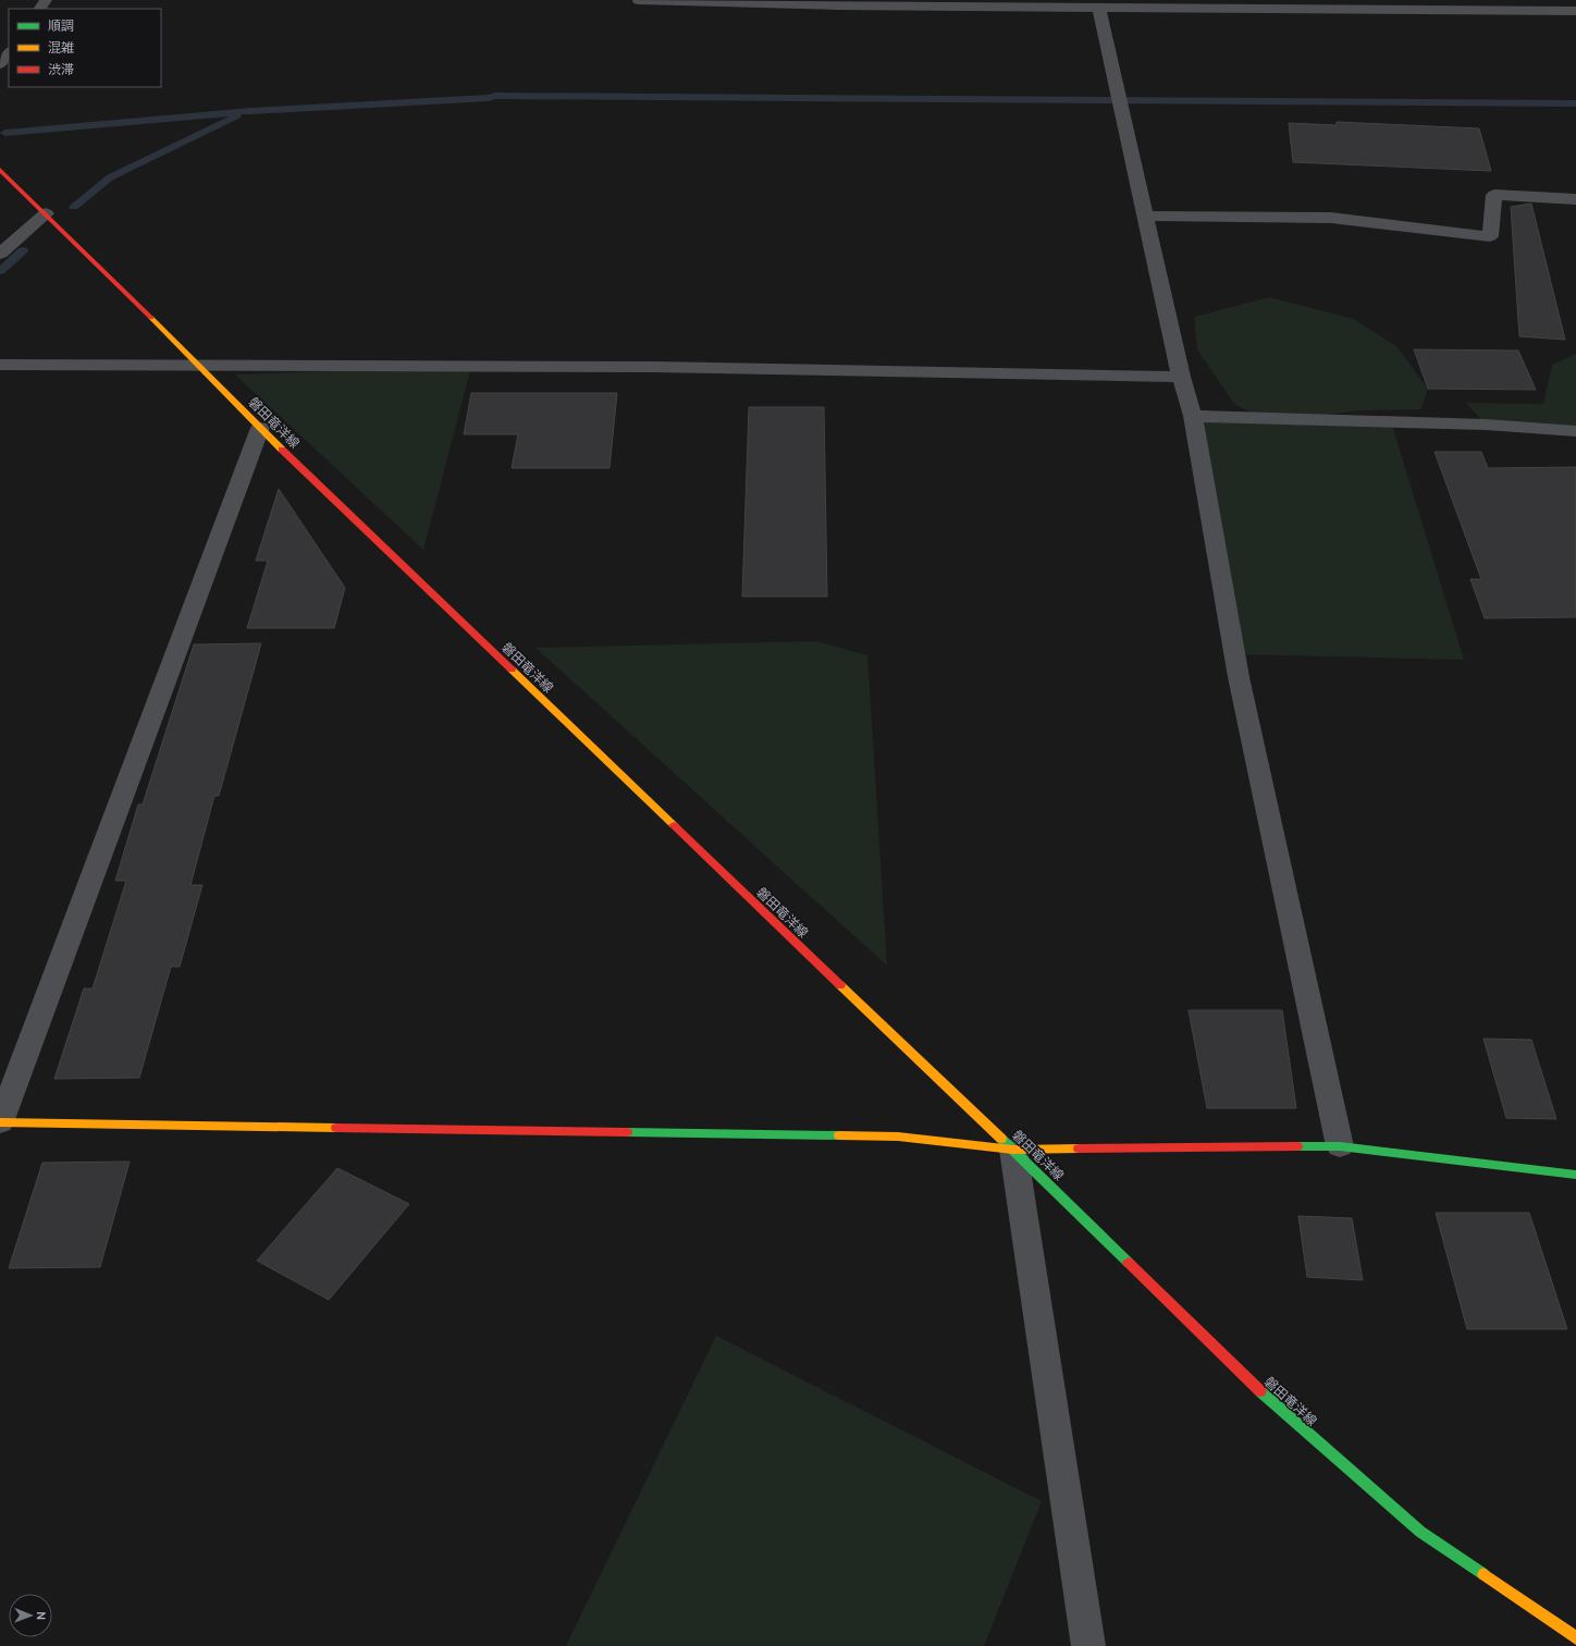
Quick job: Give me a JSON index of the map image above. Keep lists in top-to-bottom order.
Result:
{
  "streets": {
    "main road": ["磐田竜洋線"]
  },
  "legend": ["順調", "混雑", "渋滞"],
  "north": "right"
}
